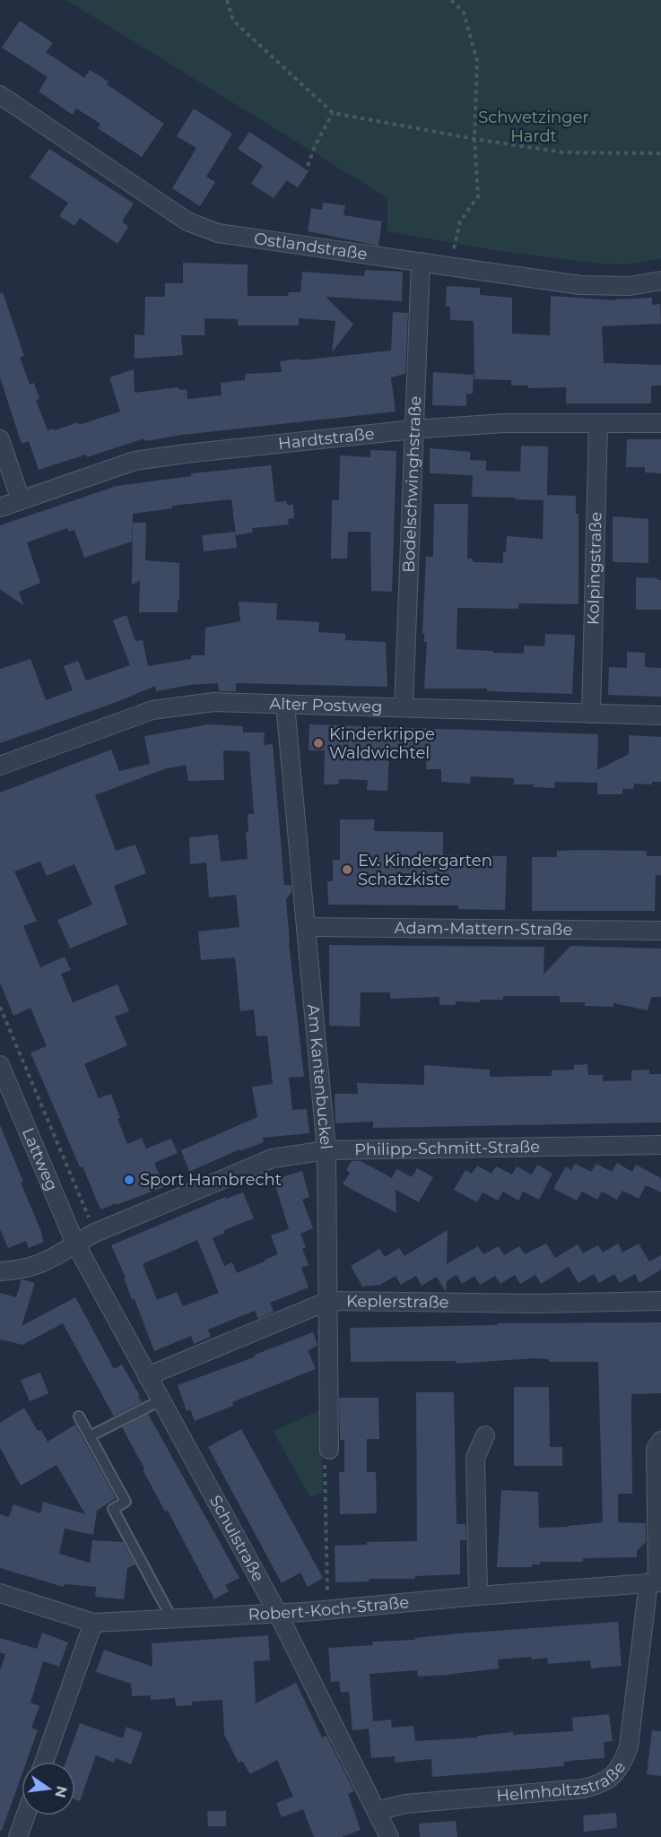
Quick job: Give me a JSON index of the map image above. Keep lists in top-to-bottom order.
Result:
{
  "streets": {
    "street": [
      "Ostlandstraße",
      "Hardtstraße",
      "Bodelschwinghstraße",
      "Kolpingstraße",
      "Alter Postweg",
      "Adam-Mattern-Straße",
      "Am Kantenbuckel",
      "Philipp-Schmitt-Straße",
      "Lattweg",
      "Keplerstraße",
      "Schulstraße",
      "Robert-Koch-Straße",
      "Helmholtzstraße"
    ]
  },
  "crossings": [
    ["Ostlandstraße", "Bodelschwinghstraße"],
    ["Hardtstraße", "Bodelschwinghstraße"],
    ["Hardtstraße", "Kolpingstraße"],
    ["Bodelschwinghstraße", "Alter Postweg"],
    ["Kolpingstraße", "Alter Postweg"],
    ["Alter Postweg", "Am Kantenbuckel"],
    ["Adam-Mattern-Straße", "Am Kantenbuckel"],
    ["Am Kantenbuckel", "Philipp-Schmitt-Straße"],
    ["Am Kantenbuckel", "Keplerstraße"],
    ["Philipp-Schmitt-Straße", "Lattweg"],
    ["Philipp-Schmitt-Straße", "Schulstraße"],
    ["Lattweg", "Schulstraße"],
    ["Keplerstraße", "Schulstraße"],
    ["Schulstraße", "Robert-Koch-Straße"],
    ["Schulstraße", "Helmholtzstraße"],
    ["Robert-Koch-Straße", "Helmholtzstraße"]
  ],
  "parks": ["Schwetzinger Hardt"],
  "places": ["Kinderkrippe Waldwichtel", "Ev. Kindergarten Schatzkiste", "Sport Hambrecht"],
  "north": "right"
}
